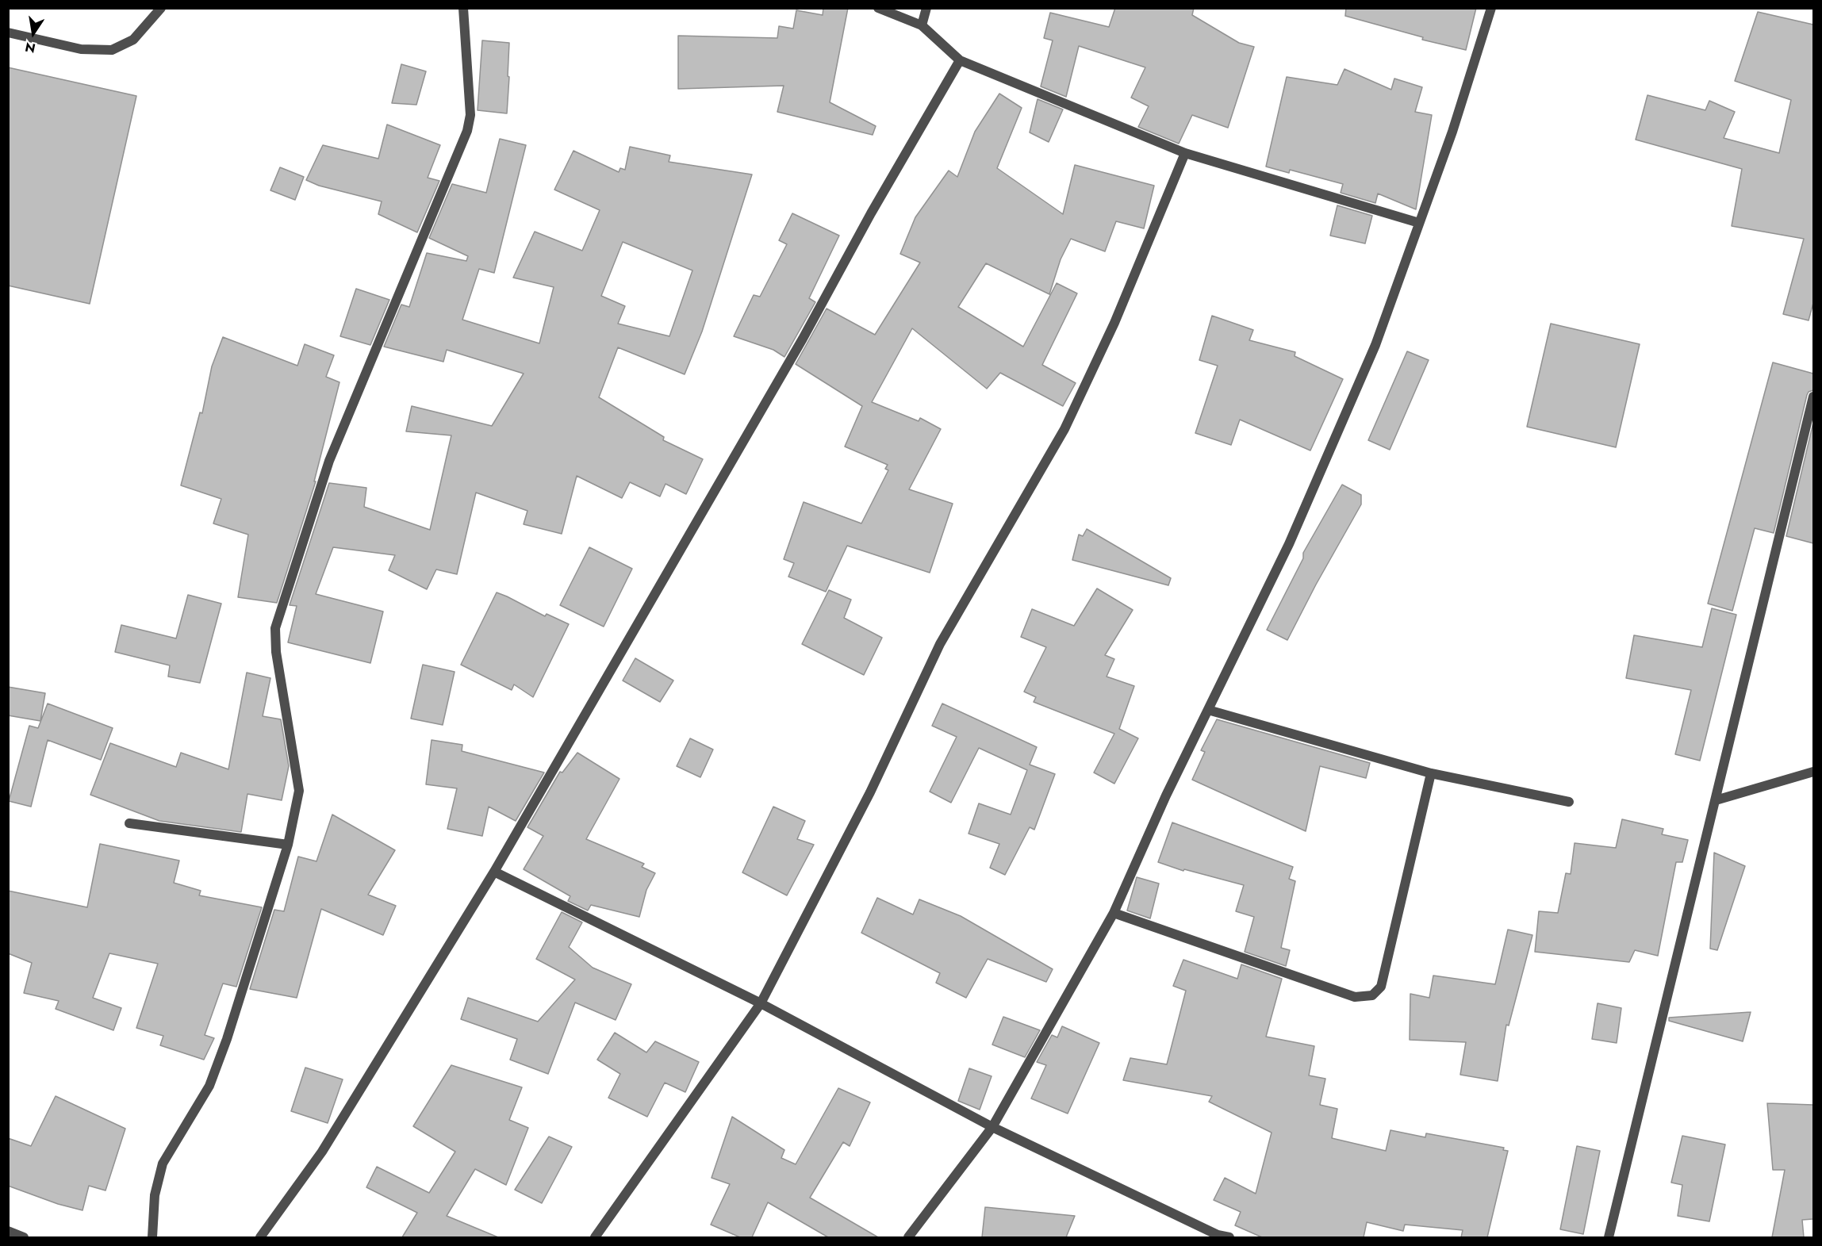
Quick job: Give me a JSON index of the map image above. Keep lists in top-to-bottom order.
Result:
{
  "north": "bottom"
}
